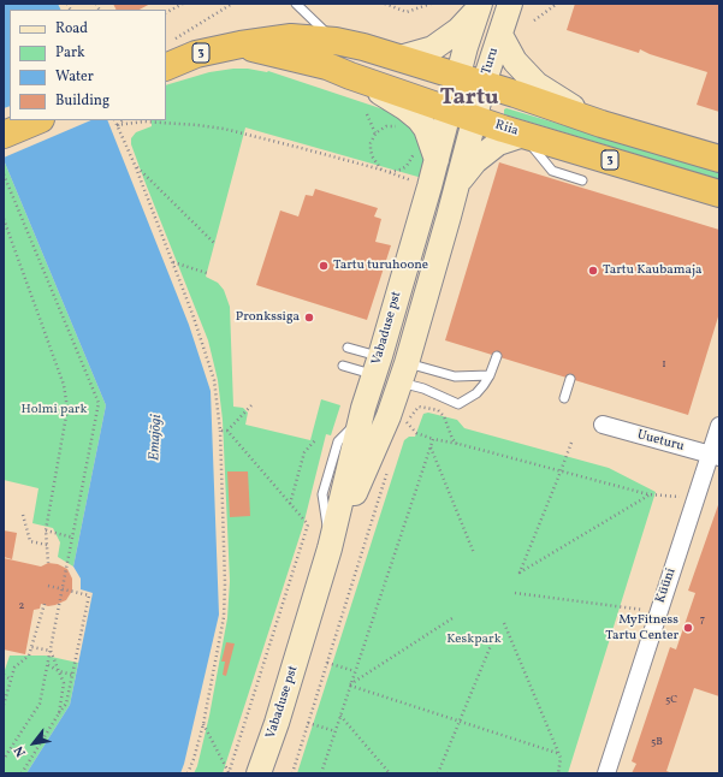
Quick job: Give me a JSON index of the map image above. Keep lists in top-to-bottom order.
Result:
{
  "streets": {
    "highway": ["3", "Riia"],
    "main road": ["Turu", "Vabaduse pst"],
    "street": ["Uueturu", "Küüni"]
  },
  "crossings": [
    ["Turu", "Riia"],
    ["Turu", "Vabaduse pst"],
    ["Riia", "Vabaduse pst"],
    ["Uueturu", "Küüni"]
  ],
  "districts": ["Tartu"],
  "water": ["Emajõgi"],
  "parks": ["Holmi park", "Keskpark"],
  "places": [
    "Tartu turuhoone",
    "Tartu Kaubamaja",
    "Pronkssiga",
    "MyFitness Tartu Center"
  ],
  "house_numbers": [
    "1",
    "2",
    "7",
    "5C",
    "5B"
  ],
  "legend": [
    "Road",
    "Park",
    "Water",
    "Building"
  ],
  "north": "bottom left"
}
